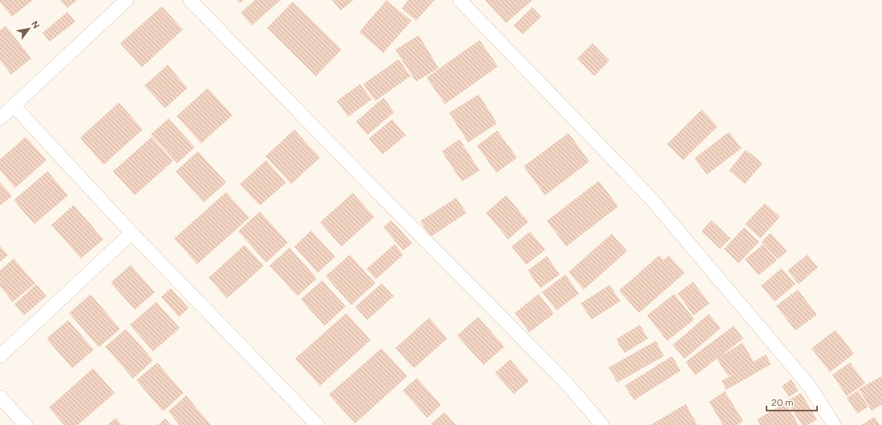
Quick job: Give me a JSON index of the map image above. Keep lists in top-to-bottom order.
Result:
{
  "scale_bar": "20 m",
  "north": "top right"
}
